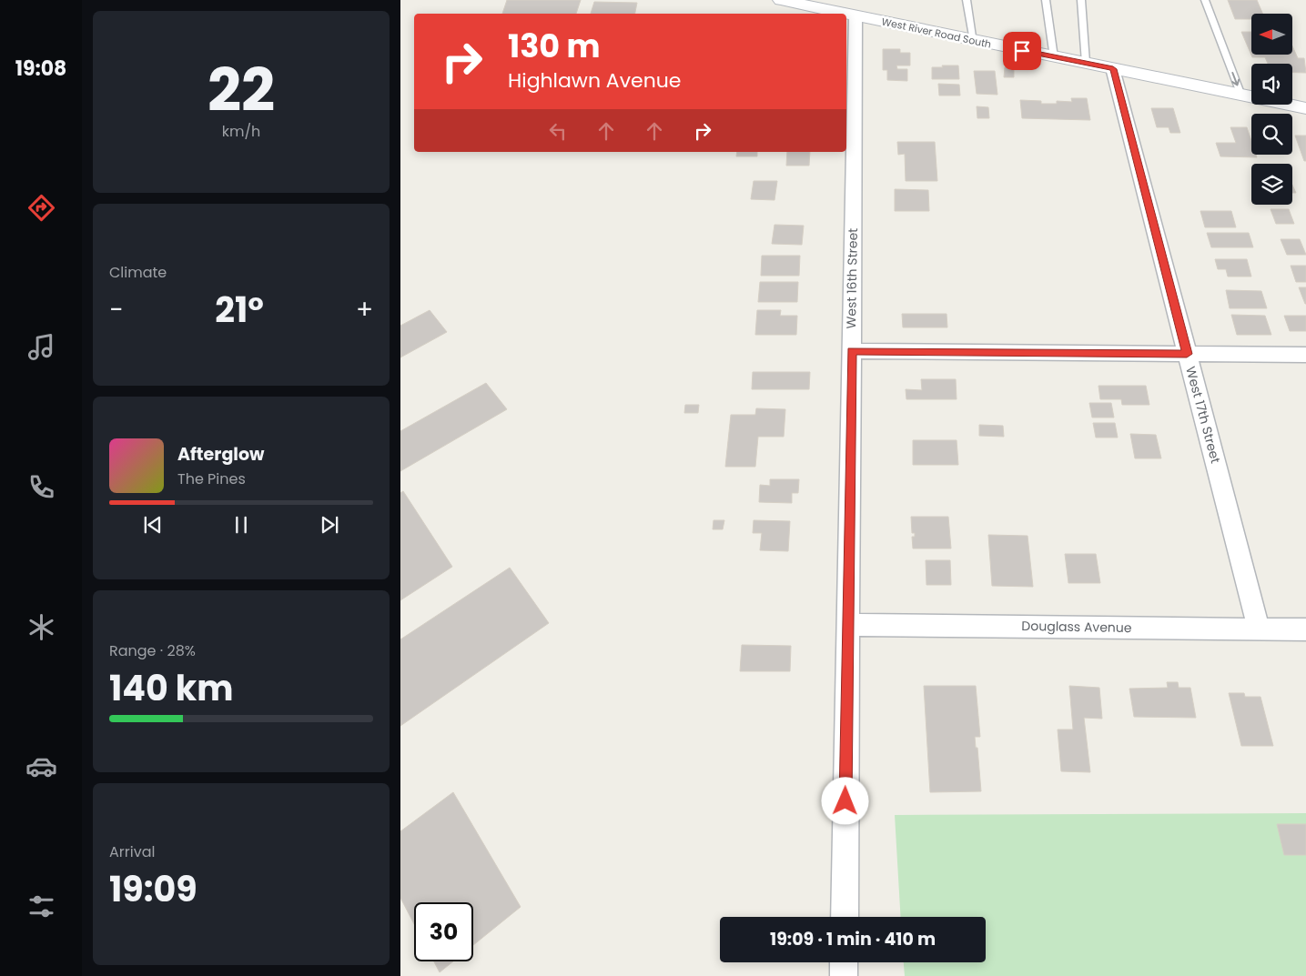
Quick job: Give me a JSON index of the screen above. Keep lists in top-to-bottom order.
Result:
{
  "streets": {
    "main road": ["West River Road South"],
    "street": ["West 16th Street", "West 17th Street", "Douglass Avenue"]
  },
  "crossings": [
    ["West River Road South", "West 16th Street"],
    ["West River Road South", "West 17th Street"],
    ["West 16th Street", "Douglass Avenue"],
    ["West 17th Street", "Douglass Avenue"]
  ],
  "north": "left",
  "page": {
    "tabs": "19:08",
    "tile": [
      ["22", "km/h"],
      "Climate",
      ["Range · 28%", "140 km"],
      ["Arrival", "19:09"]
    ],
    "turn": ["130 m", "Highlawn Avenue"],
    "heat": ["−", "21°", "+"],
    "song": ["Afterglow", "The Pines"],
    "limit": "30",
    "trip": "19:09 · 1 min · 410 m"
  }
}
